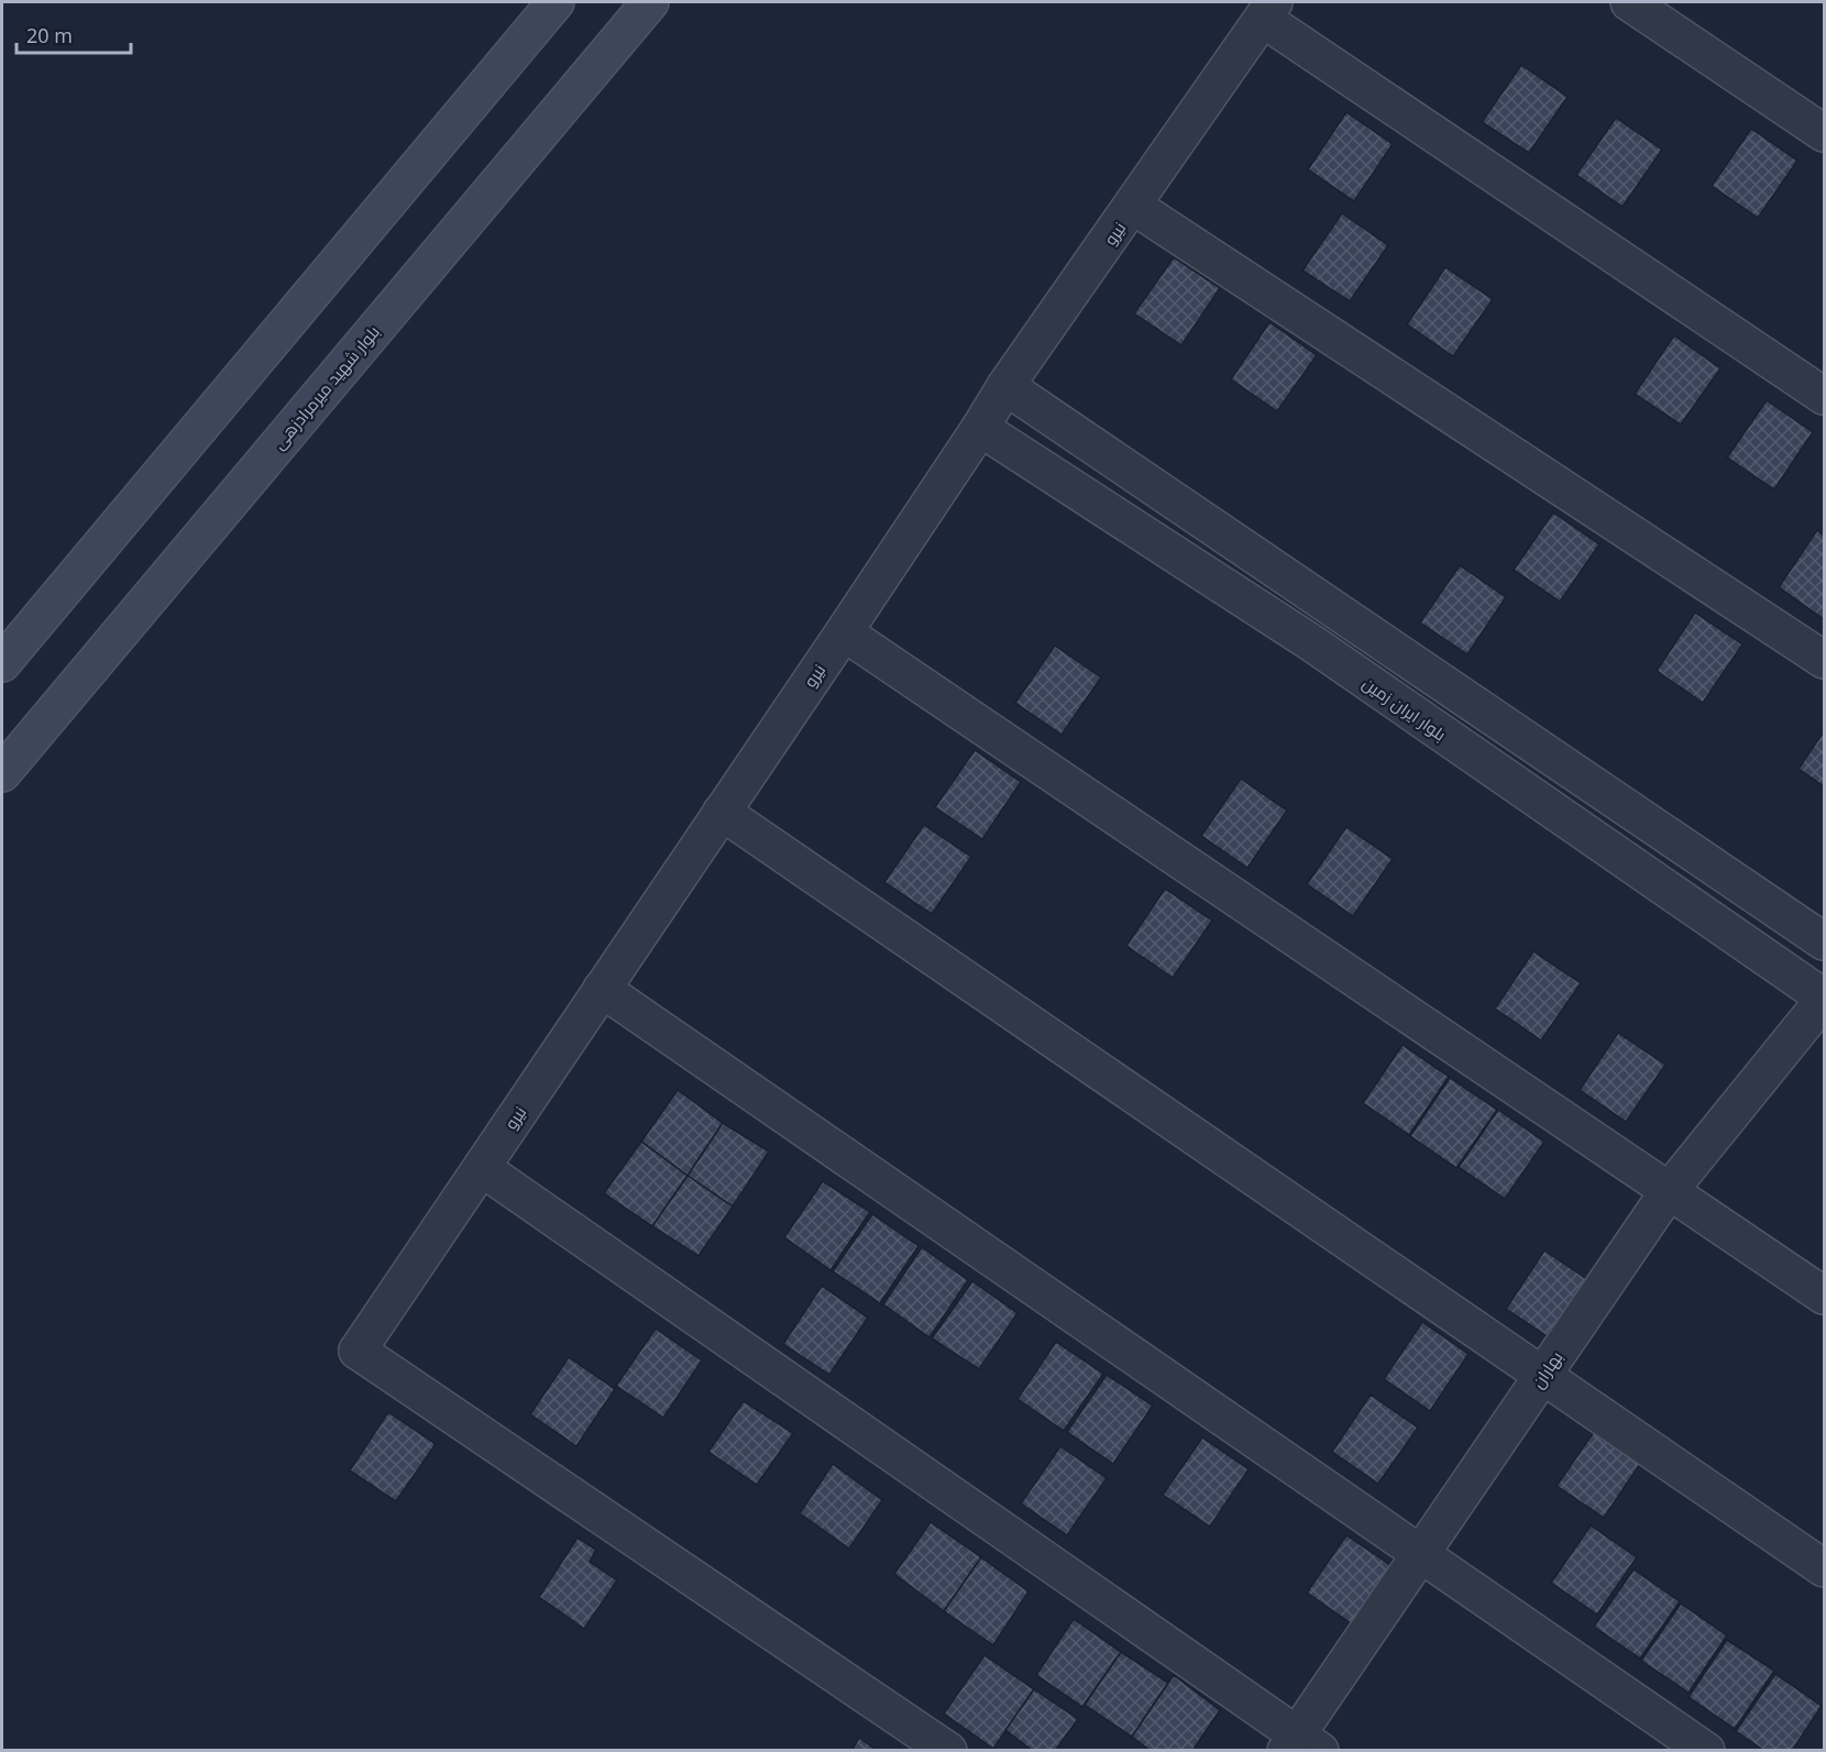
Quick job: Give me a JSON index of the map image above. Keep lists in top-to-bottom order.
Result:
{
  "streets": {
    "main road": ["بلوار شهید میرمرادزهی"],
    "street": ["نیرو", "بلوار ایران زمین", "بهاران"]
  },
  "crossings": [
    ["نیرو", "بلوار ایران زمین"],
    ["بلوار ایران زمین", "بهاران"]
  ],
  "scale_bar": "20 m"
}
